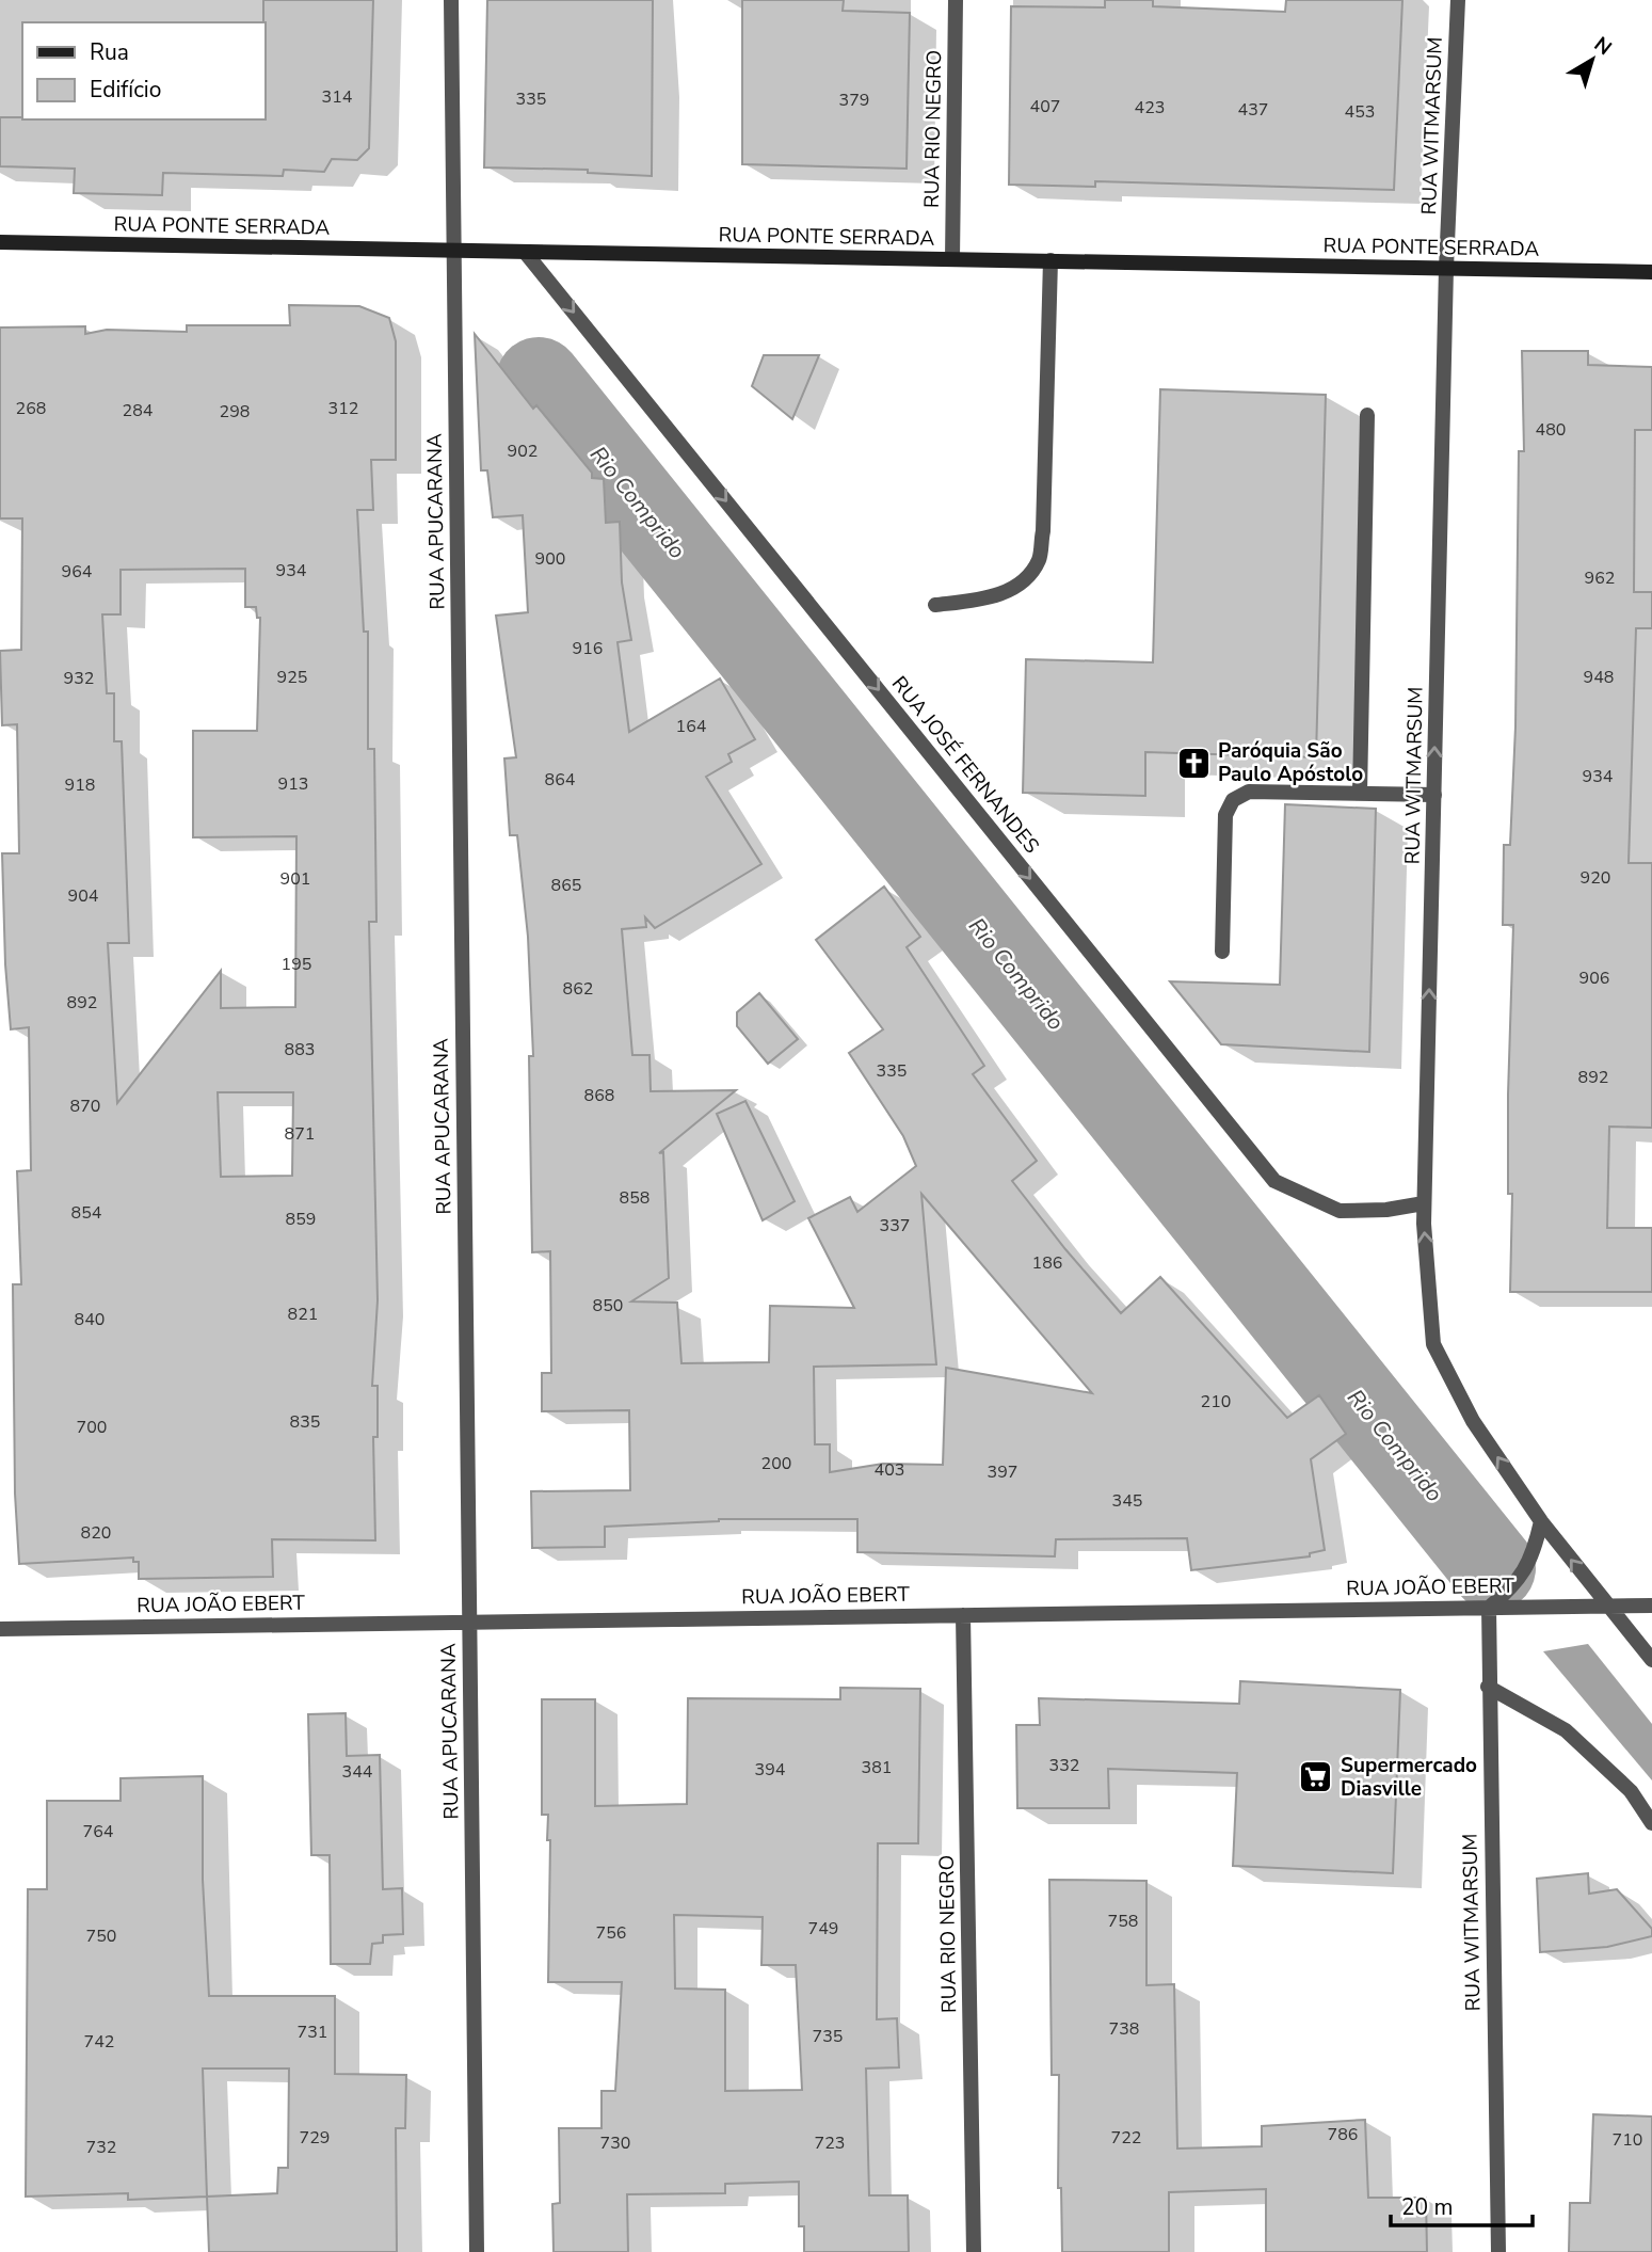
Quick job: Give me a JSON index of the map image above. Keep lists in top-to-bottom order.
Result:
{
  "streets": {
    "street": [
      "RUA WITMARSUM",
      "RUA RIO NEGRO",
      "RUA PONTE SERRADA",
      "RUA APUCARANA",
      "RUA JOSÉ FERNANDES",
      "RUA JOÃO EBERT"
    ]
  },
  "crossings": [
    ["RUA WITMARSUM", "RUA PONTE SERRADA"],
    ["RUA WITMARSUM", "RUA JOSÉ FERNANDES"],
    ["RUA WITMARSUM", "RUA JOÃO EBERT"],
    ["RUA RIO NEGRO", "RUA PONTE SERRADA"],
    ["RUA RIO NEGRO", "RUA JOÃO EBERT"],
    ["RUA PONTE SERRADA", "RUA APUCARANA"],
    ["RUA PONTE SERRADA", "RUA JOSÉ FERNANDES"],
    ["RUA APUCARANA", "RUA JOÃO EBERT"]
  ],
  "one_way": ["RUA JOSÉ FERNANDES"],
  "water": ["Rio Comprido"],
  "places": {
    "church": ["Paróquia São Paulo Apóstolo"],
    "supermarket": ["Supermercado Diasville"]
  },
  "house_numbers": [
    "314",
    "335",
    "379",
    "407",
    "423",
    "437",
    "453",
    "268",
    "312",
    "284",
    "298",
    "480",
    "902",
    "900",
    "934",
    "964",
    "962",
    "916",
    "925",
    "948",
    "932",
    "164",
    "934",
    "864",
    "913",
    "918",
    "920",
    "901",
    "865",
    "904",
    "195",
    "906",
    "862",
    "892",
    "883",
    "335",
    "892",
    "868",
    "870",
    "871",
    "858",
    "854",
    "859",
    "337",
    "186",
    "850",
    "821",
    "840",
    "210",
    "835",
    "700",
    "200",
    "403",
    "397",
    "345",
    "820",
    "332",
    "381",
    "394",
    "344",
    "764",
    "758",
    "749",
    "756",
    "750",
    "738",
    "731",
    "735",
    "742",
    "786",
    "729",
    "722",
    "710",
    "730",
    "723",
    "732"
  ],
  "legend": ["Rua", "Edifício"],
  "scale_bar": "20 m",
  "north": "top right"
}
